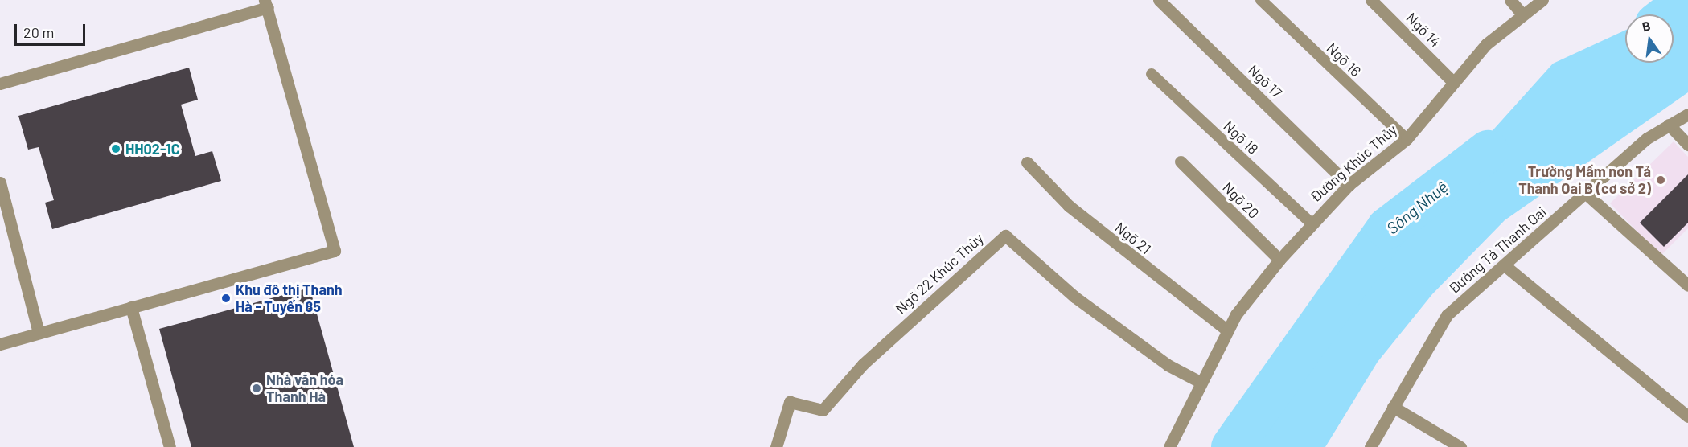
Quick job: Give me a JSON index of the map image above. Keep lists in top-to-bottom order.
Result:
{
  "streets": {
    "street": [
      "Ngõ 14",
      "Ngõ 17",
      "Đường Khúc Thủy",
      "Ngõ 20",
      "Ngõ 21",
      "Đường Tả Thanh Oai",
      "Ngõ 22 Khúc Thủy"
    ],
    "lane": ["Ngõ 16", "Ngõ 18"]
  },
  "crossings": [
    ["Ngõ 14", "Đường Khúc Thủy"],
    ["Ngõ 16", "Đường Khúc Thủy"],
    ["Ngõ 17", "Đường Khúc Thủy"],
    ["Ngõ 18", "Đường Khúc Thủy"],
    ["Đường Khúc Thủy", "Ngõ 20"],
    ["Đường Khúc Thủy", "Ngõ 21"],
    ["Đường Khúc Thủy", "Ngõ 22 Khúc Thủy"]
  ],
  "water": ["Sông Nhuệ"],
  "places": [
    "HH02-1C",
    "Trường Mầm non Tả Thanh Oai B (cơ sở 2)",
    "Khu đô thị Thanh Hà - Tuyến 85",
    "Nhà văn hóa Thanh Hà"
  ],
  "scale_bar": "20 m",
  "north": "top"
}
